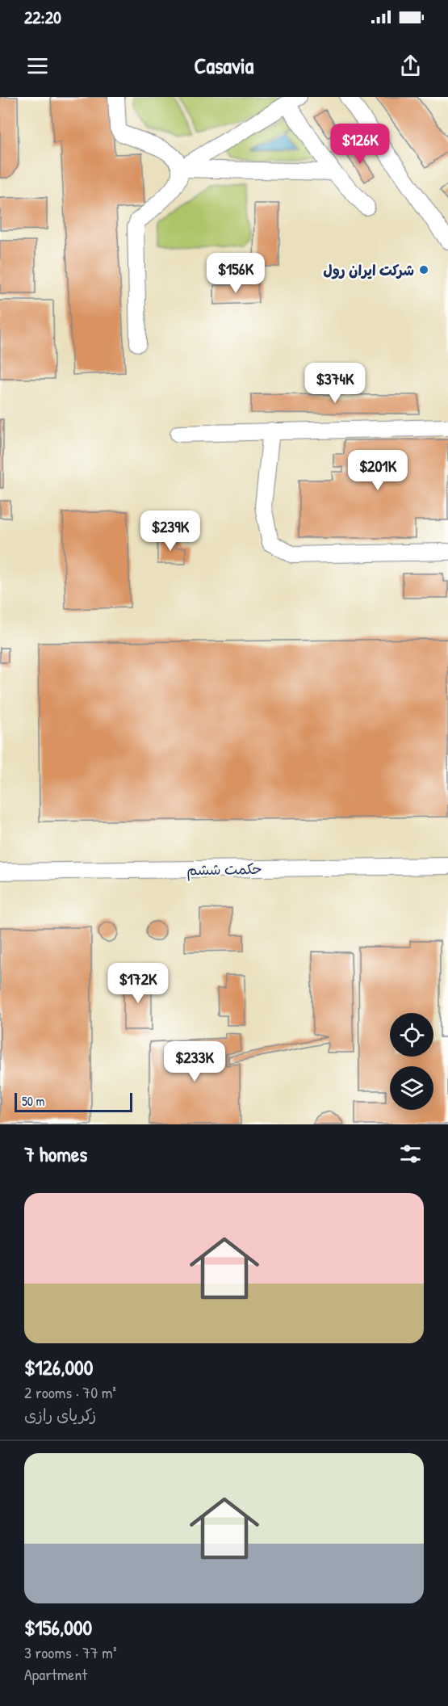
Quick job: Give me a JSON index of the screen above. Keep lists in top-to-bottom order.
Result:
{
  "streets": {
    "street": ["حکمت ششم"]
  },
  "places": ["شرکت ایران رول"],
  "scale_bar": "50 m",
  "page": {
    "status": "22:20",
    "header": "Casavia",
    "price": [
      "$126K",
      "$156K",
      "$374K",
      "$201K",
      "$239K",
      "$172K",
      "$233K"
    ],
    "scale": "50 m",
    "heading": "7 homes",
    "list": [
      {
        "name": "$126,000",
        "note": "2 rooms · 70 m² · زکریای رازی"
      },
      {
        "name": "$156,000",
        "note": "3 rooms · 77 m² · Apartment"
      }
    ]
  }
}
